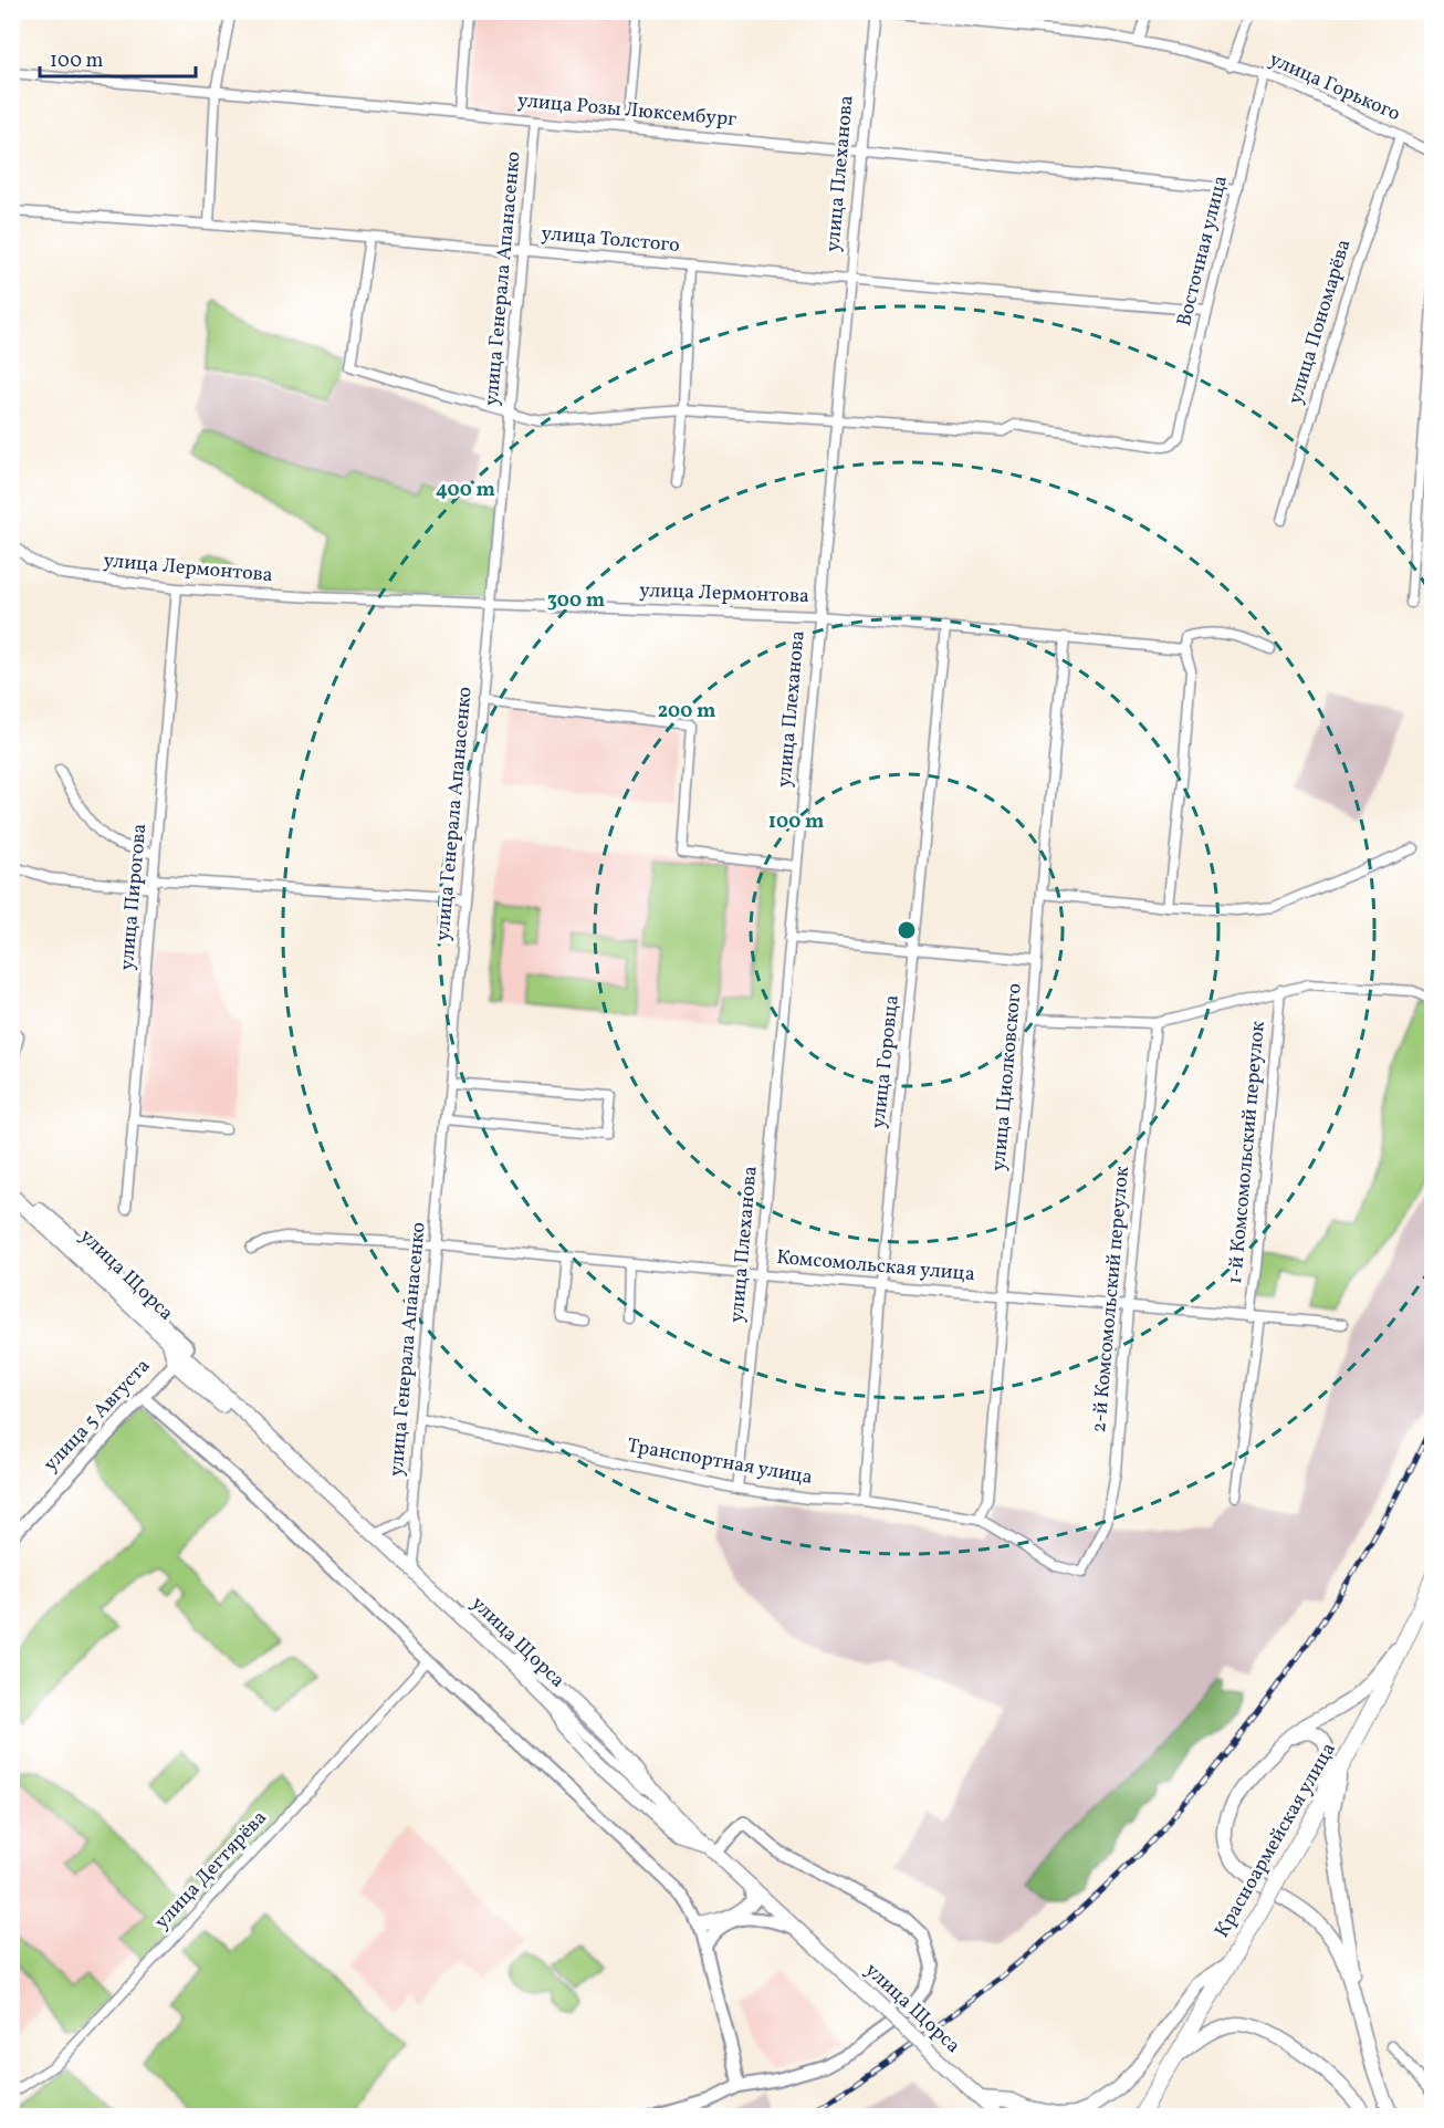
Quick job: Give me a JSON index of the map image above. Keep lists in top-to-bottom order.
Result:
{
  "streets": {
    "main road": ["улица Щорса", "Красноармейская улица"],
    "street": [
      "улица Горького",
      "улица Розы Люксембург",
      "улица Плеханова",
      "улица Толстого",
      "Восточная улица",
      "улица Генерала Апанасенко",
      "улица Пономарёва",
      "улица Лермонтова",
      "улица Пирогова",
      "улица Горовца",
      "улица Циолковского",
      "1-й Комсомольский переулок",
      "Комсомольская улица",
      "2-й Комсомольский переулок",
      "улица 5 Августа",
      "Транспортная улица",
      "улица Дегтярёва"
    ]
  },
  "crossings": [
    ["улица Горького", "улица Плеханова"],
    ["улица Горького", "Восточная улица"],
    ["улица Горького", "улица Пономарёва"],
    ["улица Розы Люксембург", "улица Плеханова"],
    ["улица Розы Люксембург", "Восточная улица"],
    ["улица Розы Люксембург", "улица Генерала Апанасенко"],
    ["улица Плеханова", "улица Толстого"],
    ["улица Плеханова", "Восточная улица"],
    ["улица Плеханова", "улица Лермонтова"],
    ["улица Плеханова", "Комсомольская улица"],
    ["улица Плеханова", "Транспортная улица"],
    ["улица Толстого", "Восточная улица"],
    ["улица Толстого", "улица Генерала Апанасенко"],
    ["улица Генерала Апанасенко", "улица Лермонтова"],
    ["улица Генерала Апанасенко", "Комсомольская улица"],
    ["улица Генерала Апанасенко", "улица Щорса"],
    ["улица Генерала Апанасенко", "Транспортная улица"],
    ["улица Лермонтова", "улица Пирогова"],
    ["улица Лермонтова", "улица Горовца"],
    ["улица Лермонтова", "улица Циолковского"],
    ["улица Горовца", "Комсомольская улица"],
    ["улица Горовца", "Транспортная улица"],
    ["улица Циолковского", "Комсомольская улица"],
    ["улица Циолковского", "Транспортная улица"],
    ["1-й Комсомольский переулок", "Комсомольская улица"],
    ["Комсомольская улица", "2-й Комсомольский переулок"],
    ["улица Щорса", "улица 5 Августа"],
    ["2-й Комсомольский переулок", "Транспортная улица"]
  ],
  "scale_bar": "100 m",
  "rings": [
    "400 m",
    "300 m",
    "200 m",
    "100 m"
  ]
}
